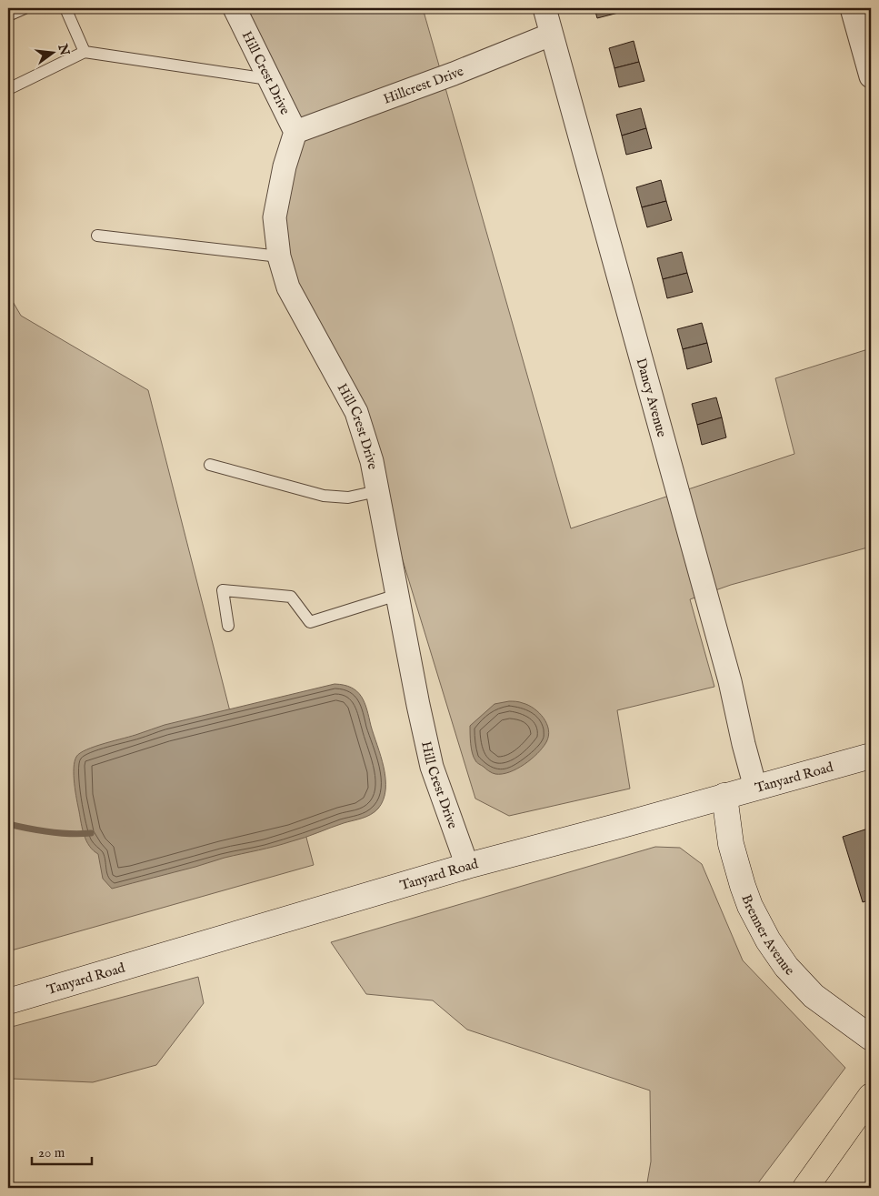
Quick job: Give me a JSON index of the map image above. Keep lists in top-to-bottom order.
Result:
{
  "streets": {
    "street": [
      "Hill Crest Drive",
      "Hillcrest Drive",
      "Dancy Avenue",
      "Tanyard Road",
      "Brenner Avenue"
    ]
  },
  "crossings": [
    ["Hill Crest Drive", "Hillcrest Drive"],
    ["Hill Crest Drive", "Tanyard Road"],
    ["Hillcrest Drive", "Dancy Avenue"],
    ["Dancy Avenue", "Tanyard Road"],
    ["Tanyard Road", "Brenner Avenue"]
  ],
  "scale_bar": "20 m",
  "north": "right"
}
